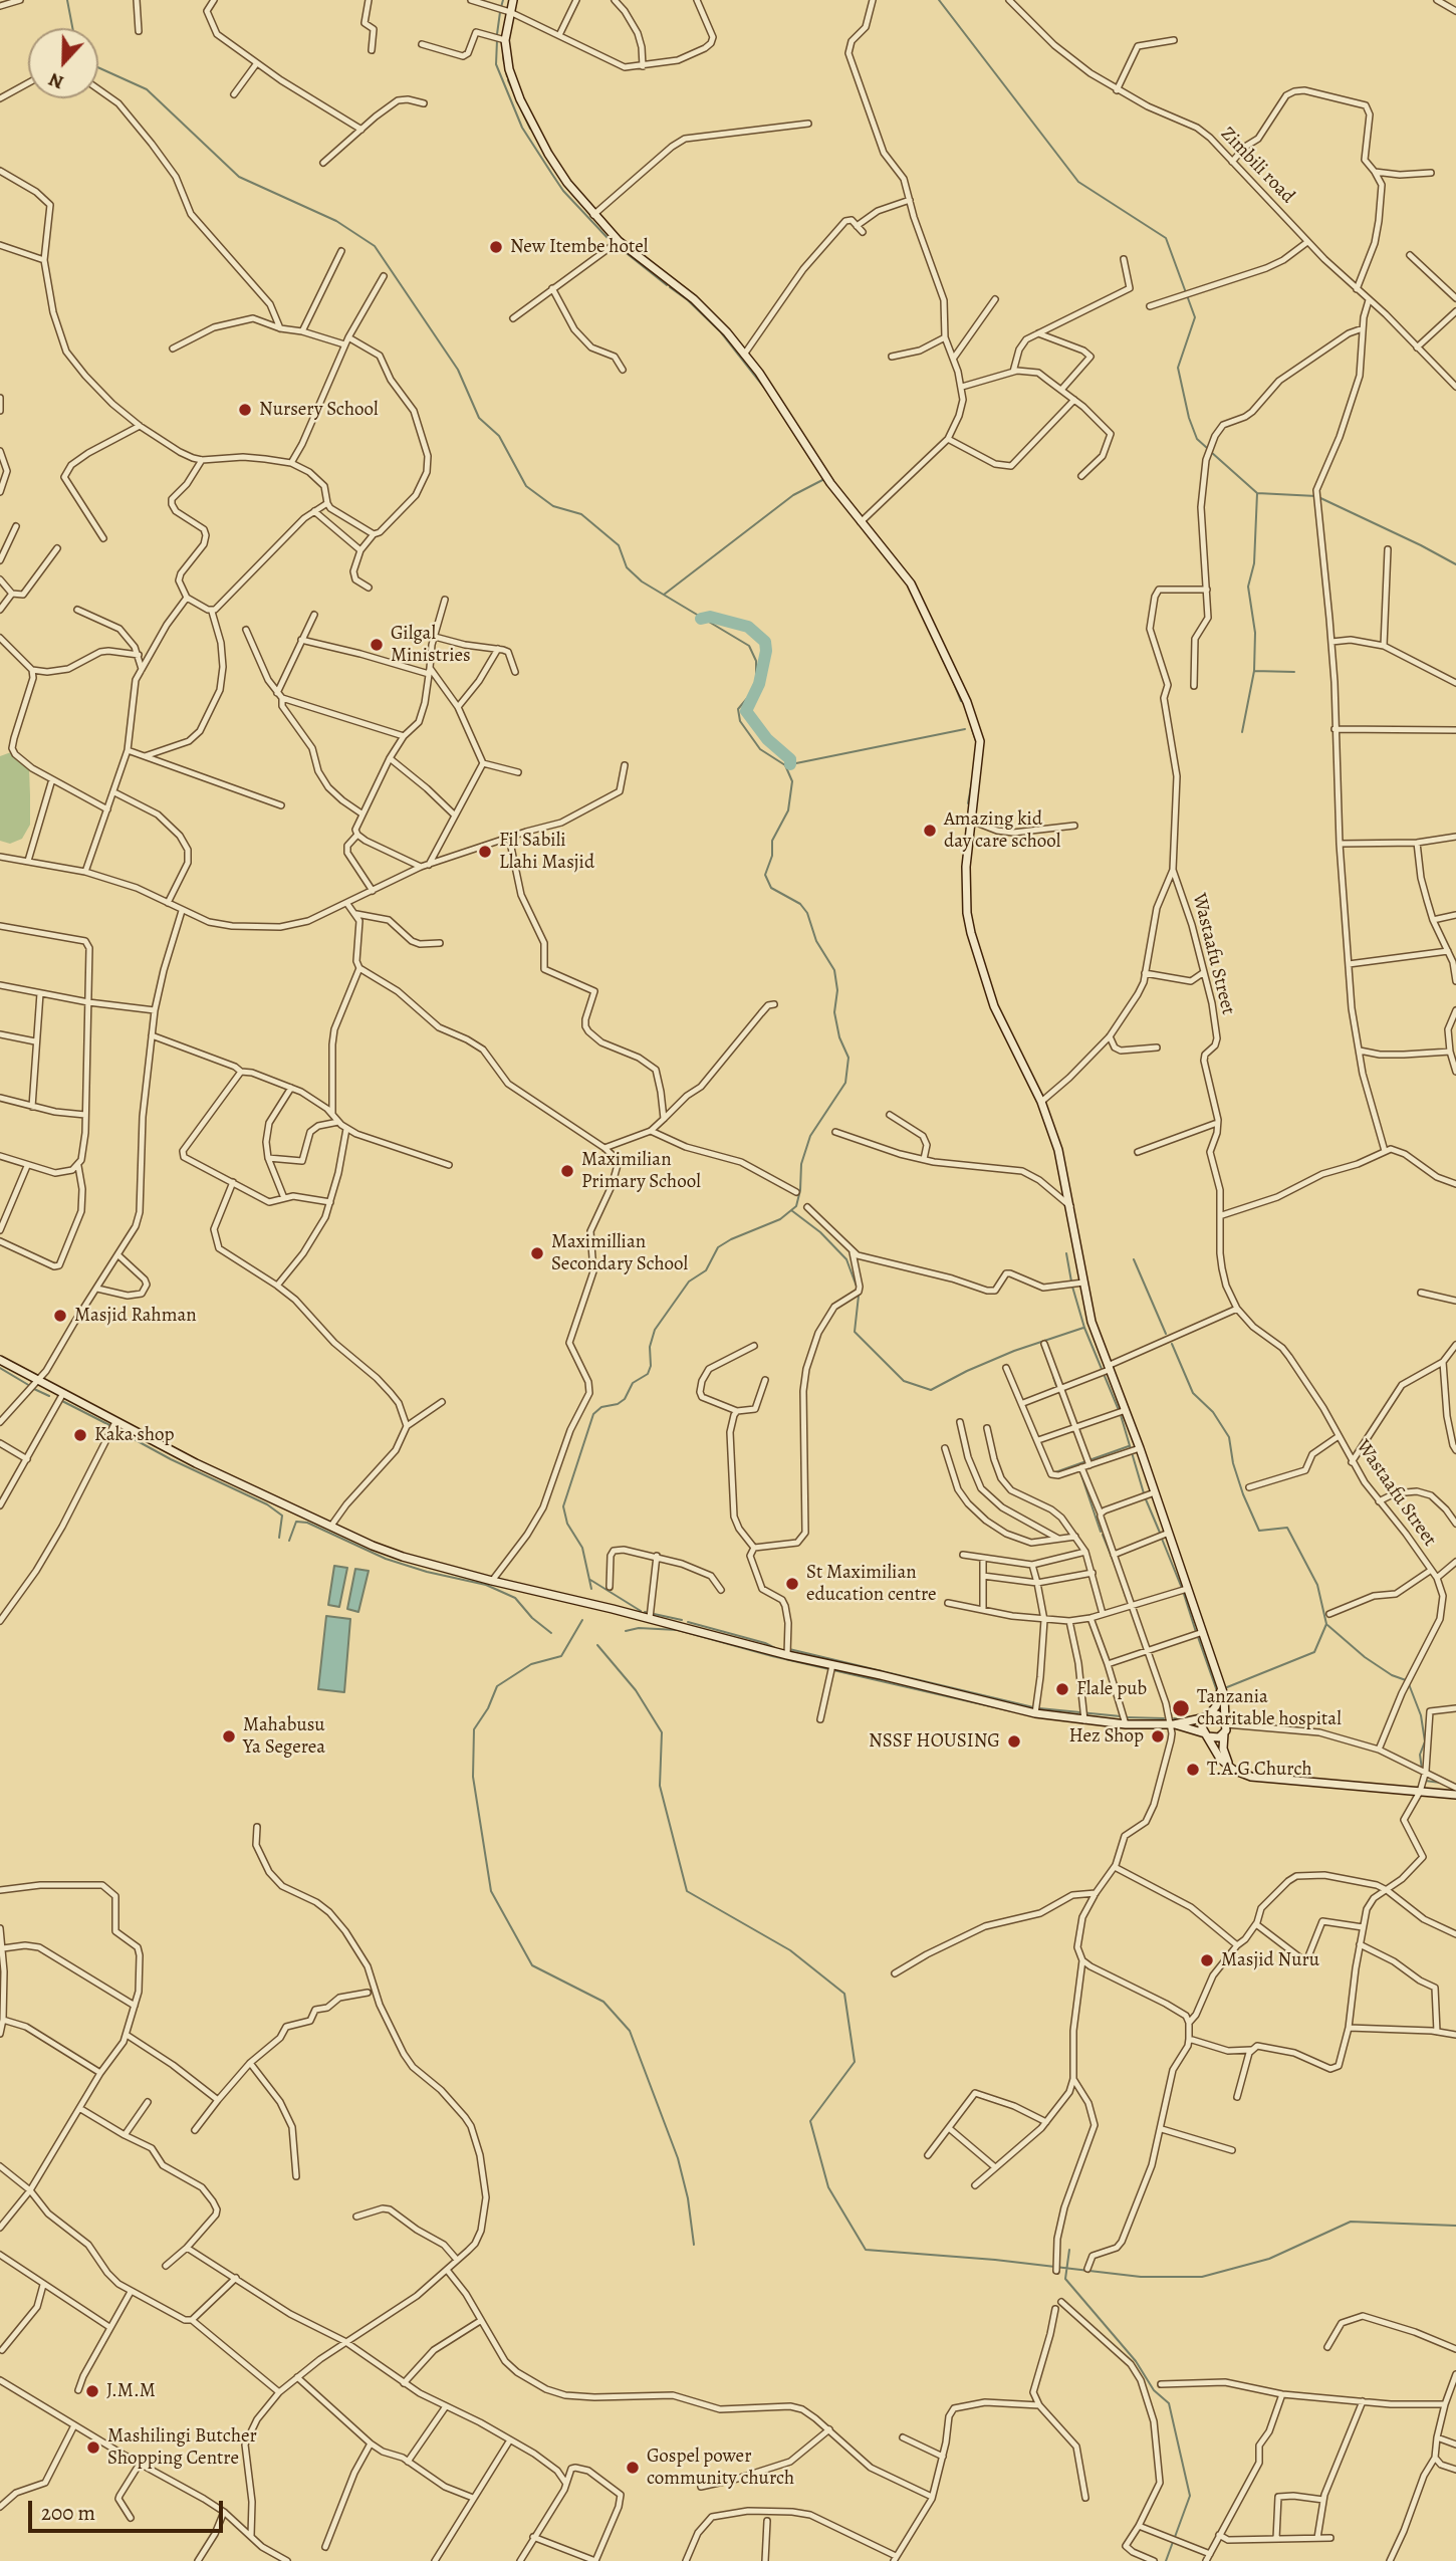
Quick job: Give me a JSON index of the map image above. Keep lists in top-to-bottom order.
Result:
{
  "streets": {
    "street": ["Zimbili road", "Wastaafu Street"]
  },
  "places": [
    "New Itembe hotel",
    "Nursery School",
    "Gilgal Ministries",
    "Amazing kid day care school",
    "Fil Sabili Llahi Masjid",
    "Maximilian Primary School",
    "Maximillian Secondary School",
    "Masjid Rahman",
    "Kaka shop",
    "St Maximilian education centre",
    "Flale pub",
    "Tanzania charitable hospital",
    "Mahabusu Ya Segerea",
    "Hez Shop",
    "NSSF HOUSING",
    "T.A.G Church",
    "Masjid Nuru",
    "J.M.M",
    "Mashilingi Butcher Shopping Centre",
    "Gospel power community church"
  ],
  "scale_bar": "200 m",
  "north": "bottom"
}
